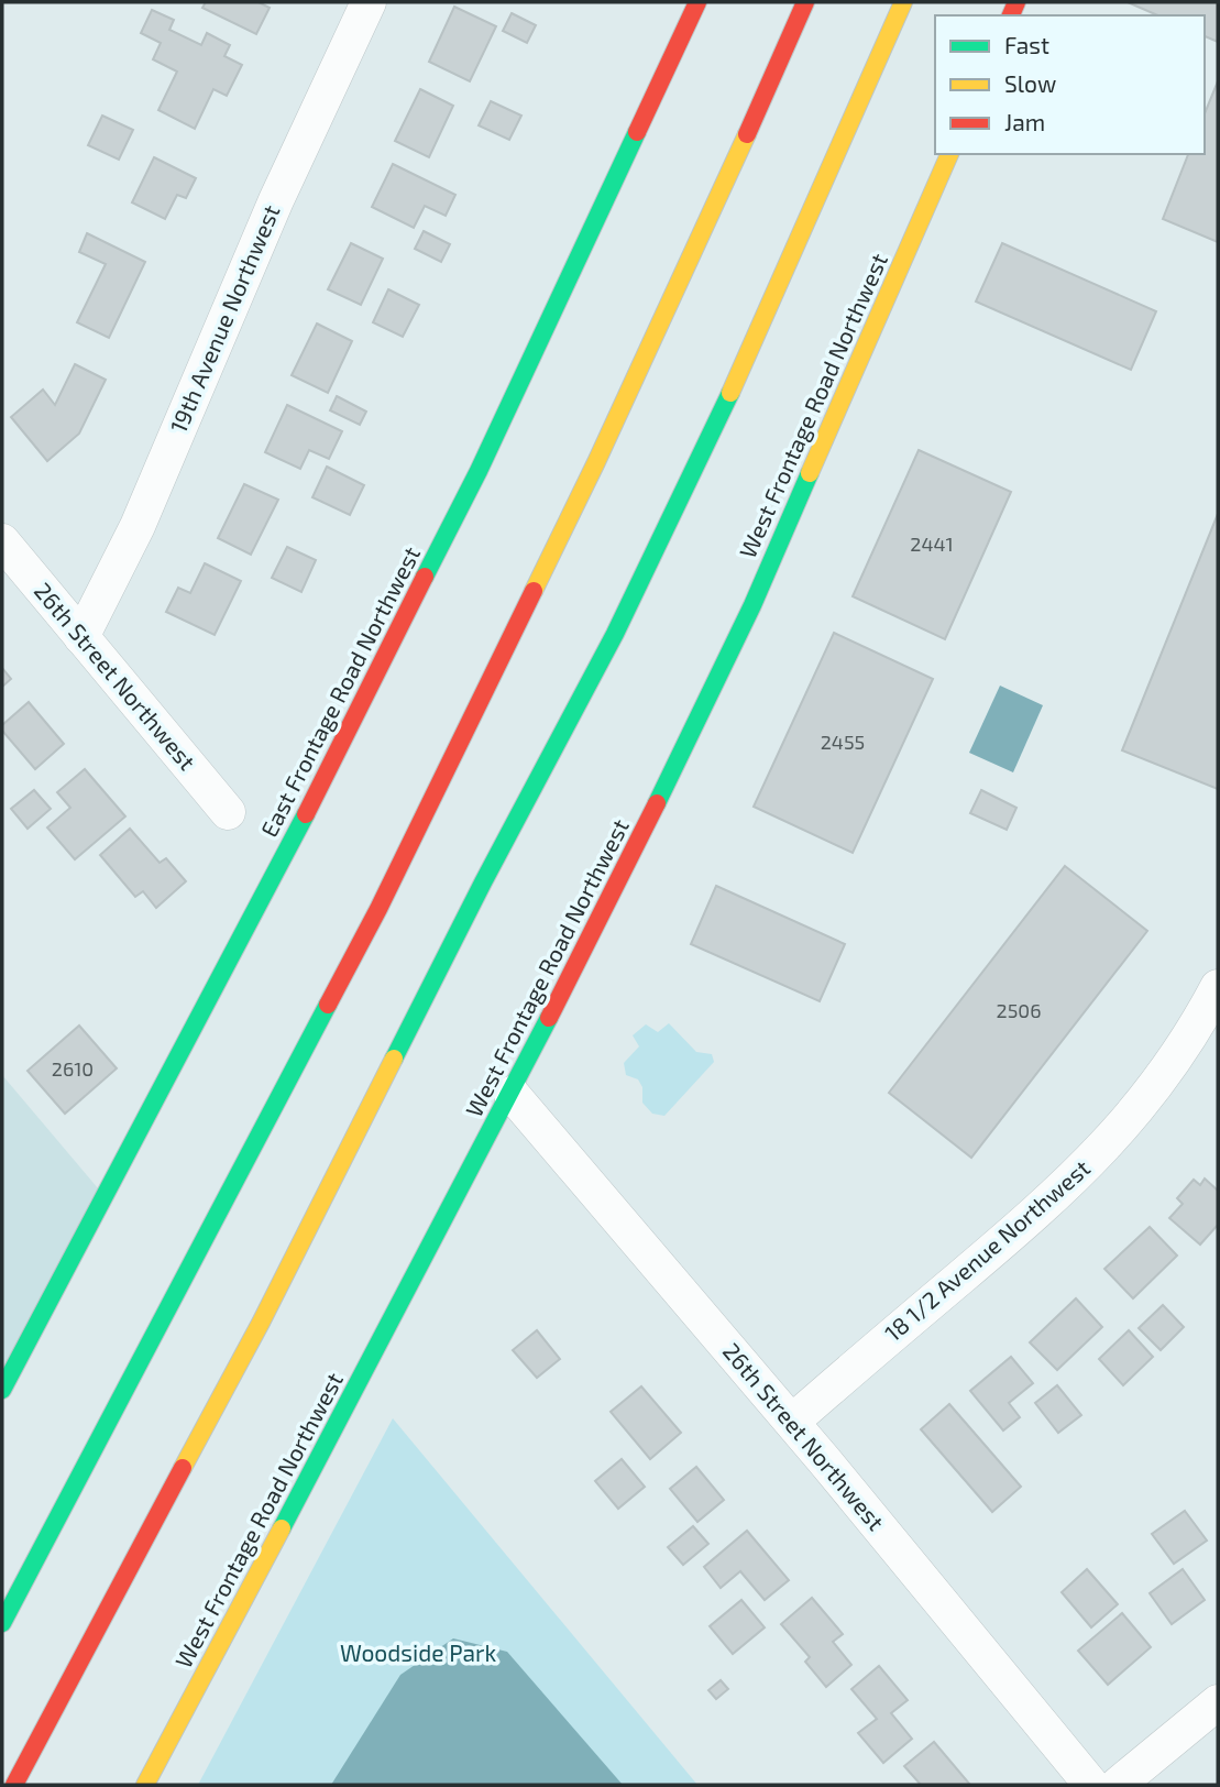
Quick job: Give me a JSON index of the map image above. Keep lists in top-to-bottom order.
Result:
{
  "streets": {
    "main road": ["West Frontage Road Northwest", "East Frontage Road Northwest"],
    "street": ["19th Avenue Northwest", "26th Street Northwest", "18 1/2 Avenue Northwest"]
  },
  "crossings": [
    ["19th Avenue Northwest", "26th Street Northwest"],
    ["West Frontage Road Northwest", "26th Street Northwest"],
    ["26th Street Northwest", "18 1/2 Avenue Northwest"]
  ],
  "parks": ["Woodside Park"],
  "house_numbers": [
    "2441",
    "2455",
    "2506",
    "2610"
  ],
  "legend": ["Fast", "Slow", "Jam"]
}
